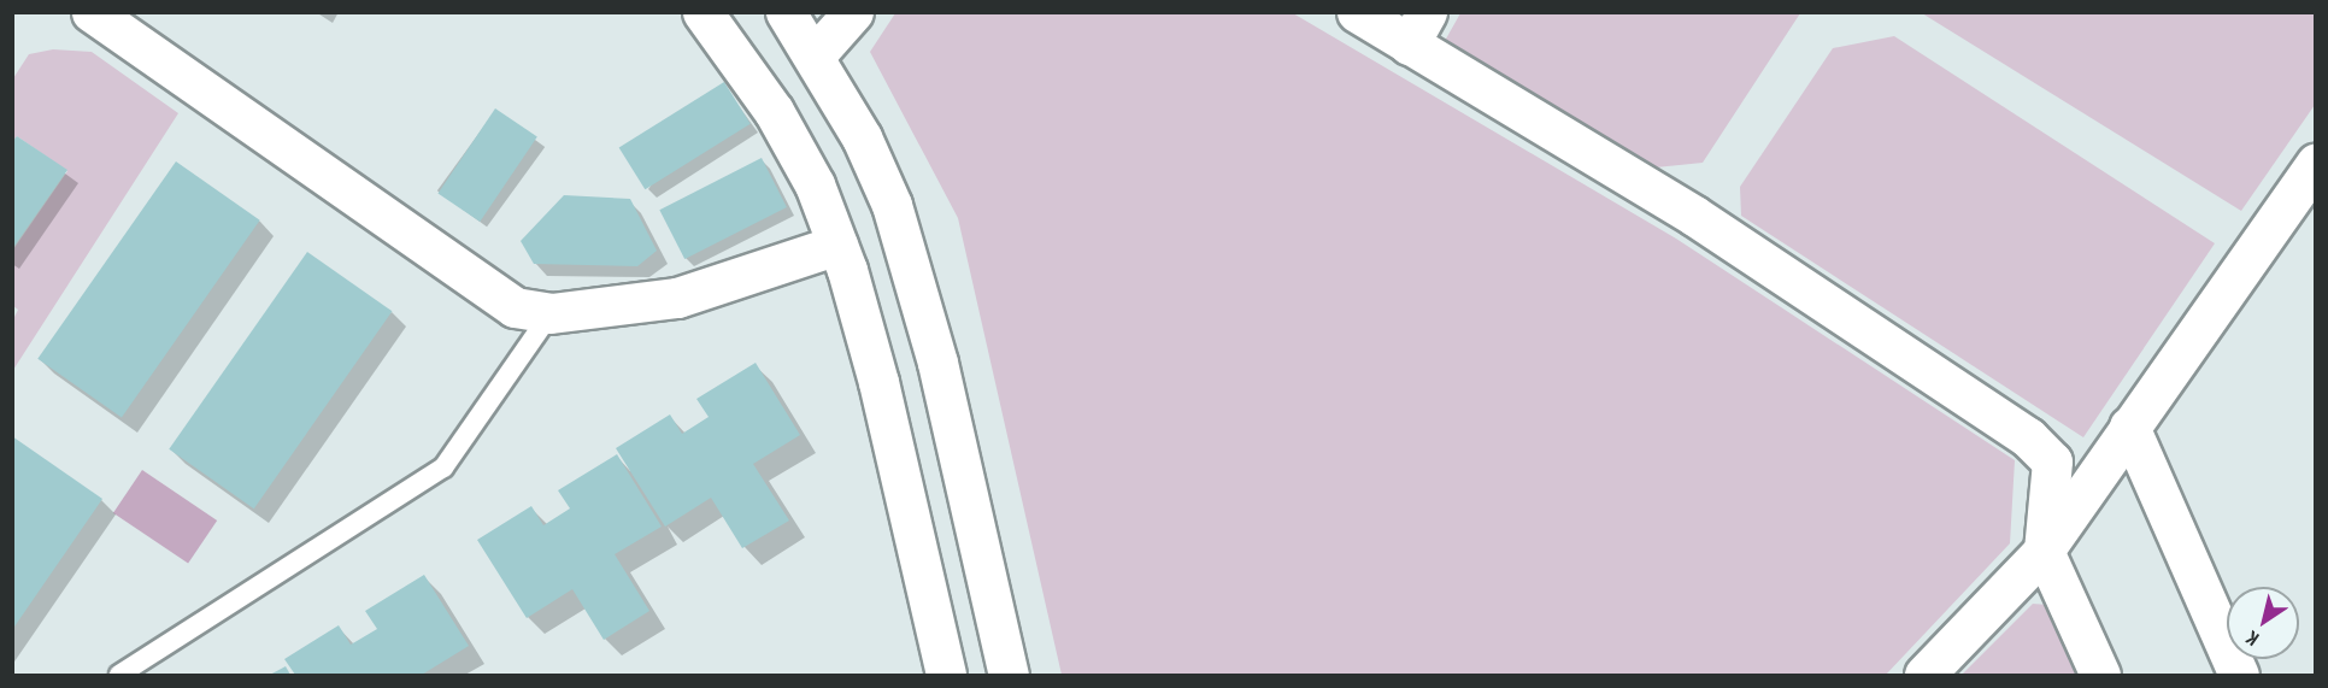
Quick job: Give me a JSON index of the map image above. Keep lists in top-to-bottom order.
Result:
{
  "north": "bottom left"
}
